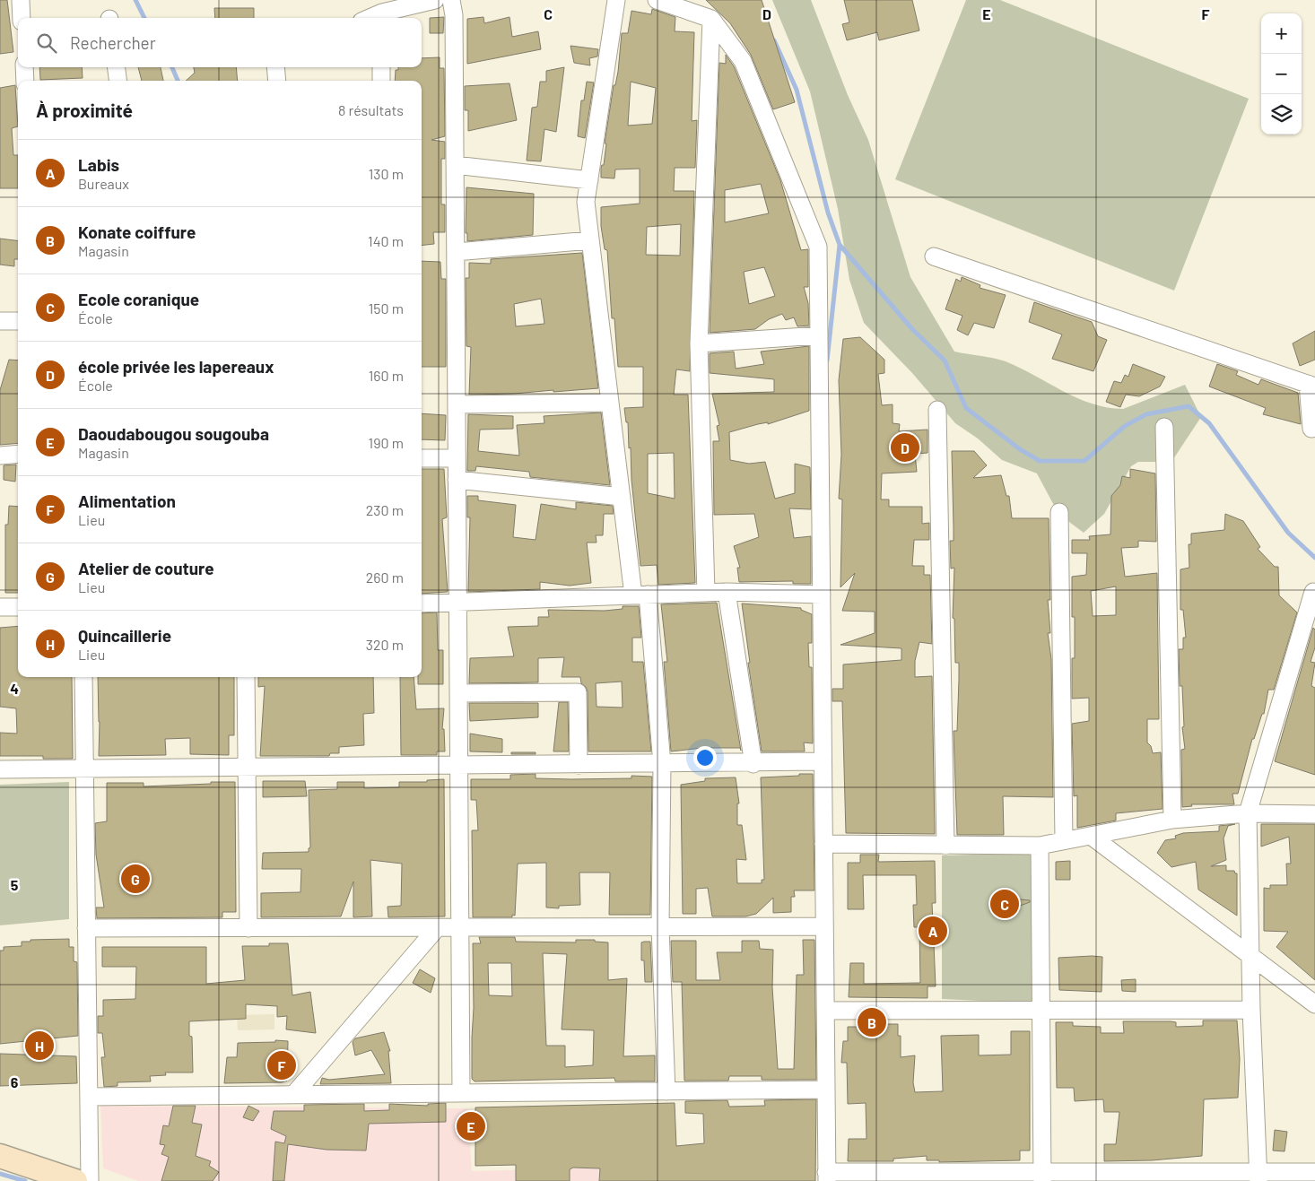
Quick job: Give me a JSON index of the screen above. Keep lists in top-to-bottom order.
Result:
{
  "page": {
    "map_buttons": ["+", "−"],
    "search": "Rechercher",
    "heading": ["À proximité", "8 résultats"],
    "list": [
      {
        "mark": "A",
        "name": "Labis",
        "note": "Bureaux",
        "value": "130 m"
      },
      {
        "mark": "B",
        "name": "Konate coiffure",
        "note": "Magasin",
        "value": "140 m"
      },
      {
        "mark": "C",
        "name": "Ecole coranique",
        "note": "École",
        "value": "150 m"
      },
      {
        "mark": "D",
        "name": "école privée les lapereaux",
        "note": "École",
        "value": "160 m"
      },
      {
        "mark": "E",
        "name": "Daoudabougou sougouba",
        "note": "Magasin",
        "value": "190 m"
      },
      {
        "mark": "F",
        "name": "Alimentation",
        "note": "Lieu",
        "value": "230 m"
      },
      {
        "mark": "G",
        "name": "Atelier de couture",
        "note": "Lieu",
        "value": "260 m"
      },
      {
        "mark": "H",
        "name": "Quincaillerie",
        "note": "Lieu",
        "value": "320 m"
      }
    ],
    "pins": [
      "D",
      "G",
      "C",
      "A",
      "B",
      "H",
      "F",
      "E"
    ]
  },
  "grid": {
    "columns": [
      "C",
      "D",
      "E",
      "F"
    ],
    "rows": ["4", "5", "6"]
  }
}
